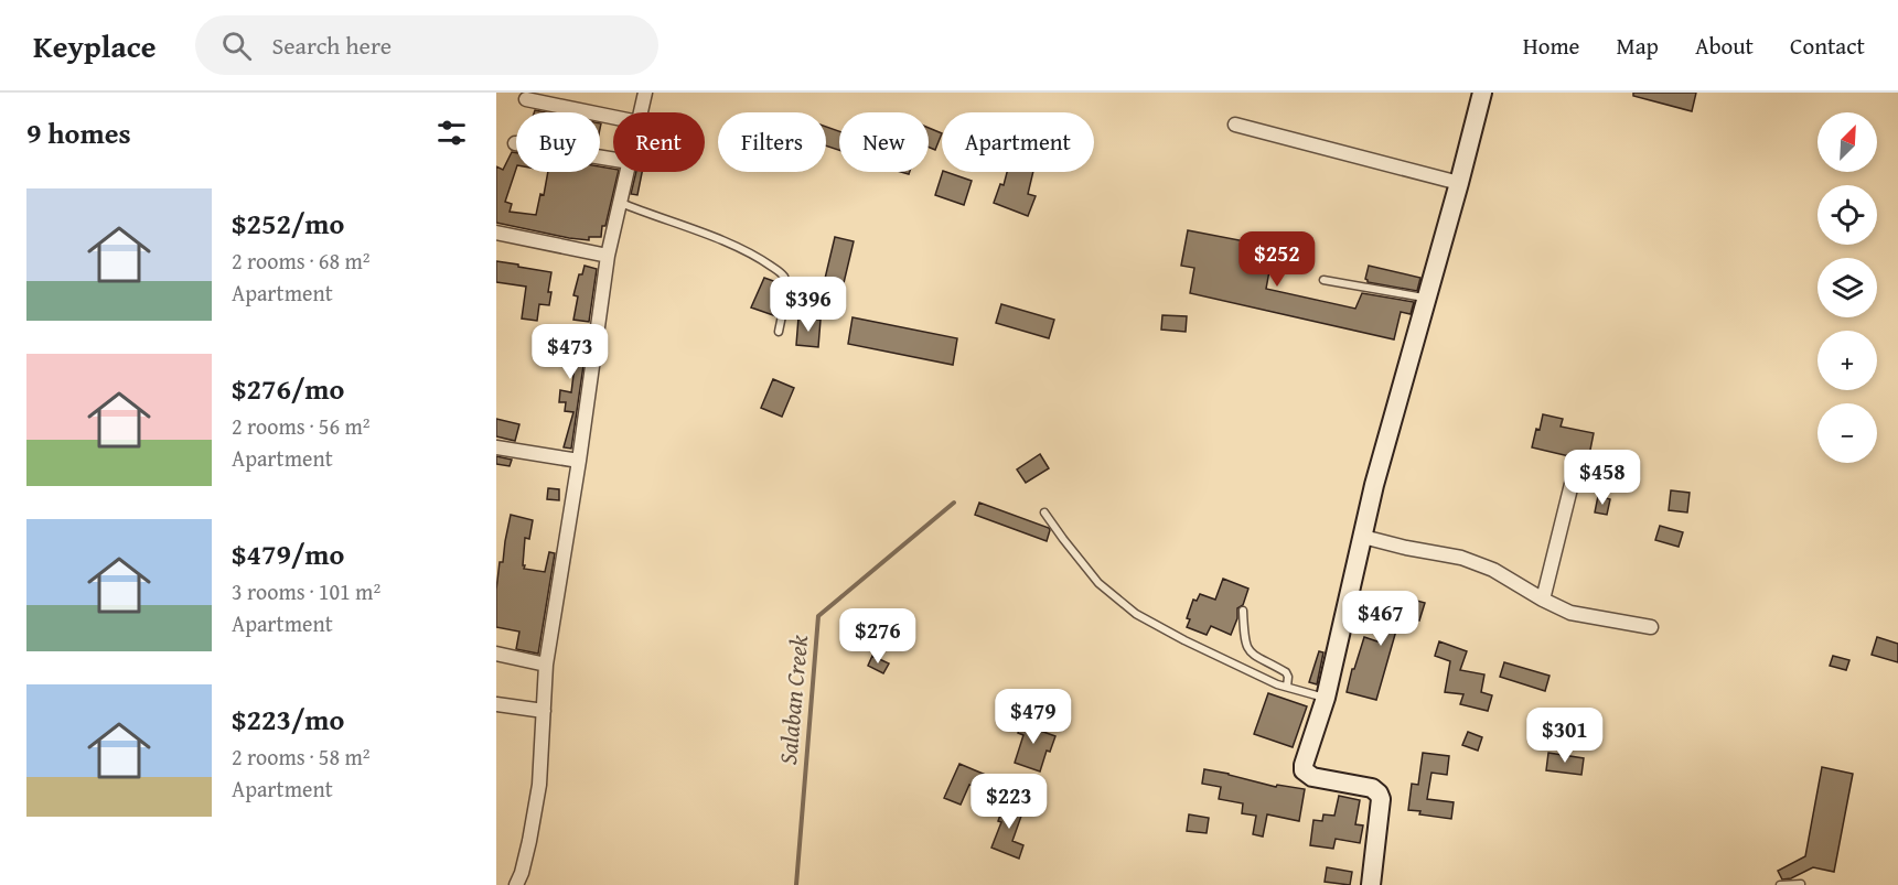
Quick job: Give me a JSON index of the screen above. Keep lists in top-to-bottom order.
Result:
{
  "water": ["Salaban Creek"],
  "north": "top right",
  "page": {
    "header": "Keyplace",
    "search": "Search here",
    "nav": [
      "Home",
      "Map",
      "About",
      "Contact"
    ],
    "heading": "9 homes",
    "map_buttons": ["+", "−"],
    "chip": [
      "Buy",
      "Rent",
      "Filters",
      "New",
      "Apartment"
    ],
    "list": [
      {
        "name": "$252/mo",
        "note": "2 rooms · 68 m² · Apartment"
      },
      {
        "name": "$276/mo",
        "note": "2 rooms · 56 m² · Apartment"
      },
      {
        "name": "$479/mo",
        "note": "3 rooms · 101 m² · Apartment"
      },
      {
        "name": "$223/mo",
        "note": "2 rooms · 58 m² · Apartment"
      }
    ],
    "price": [
      "$252",
      "$396",
      "$473",
      "$458",
      "$467",
      "$276",
      "$479",
      "$301",
      "$223"
    ]
  }
}
